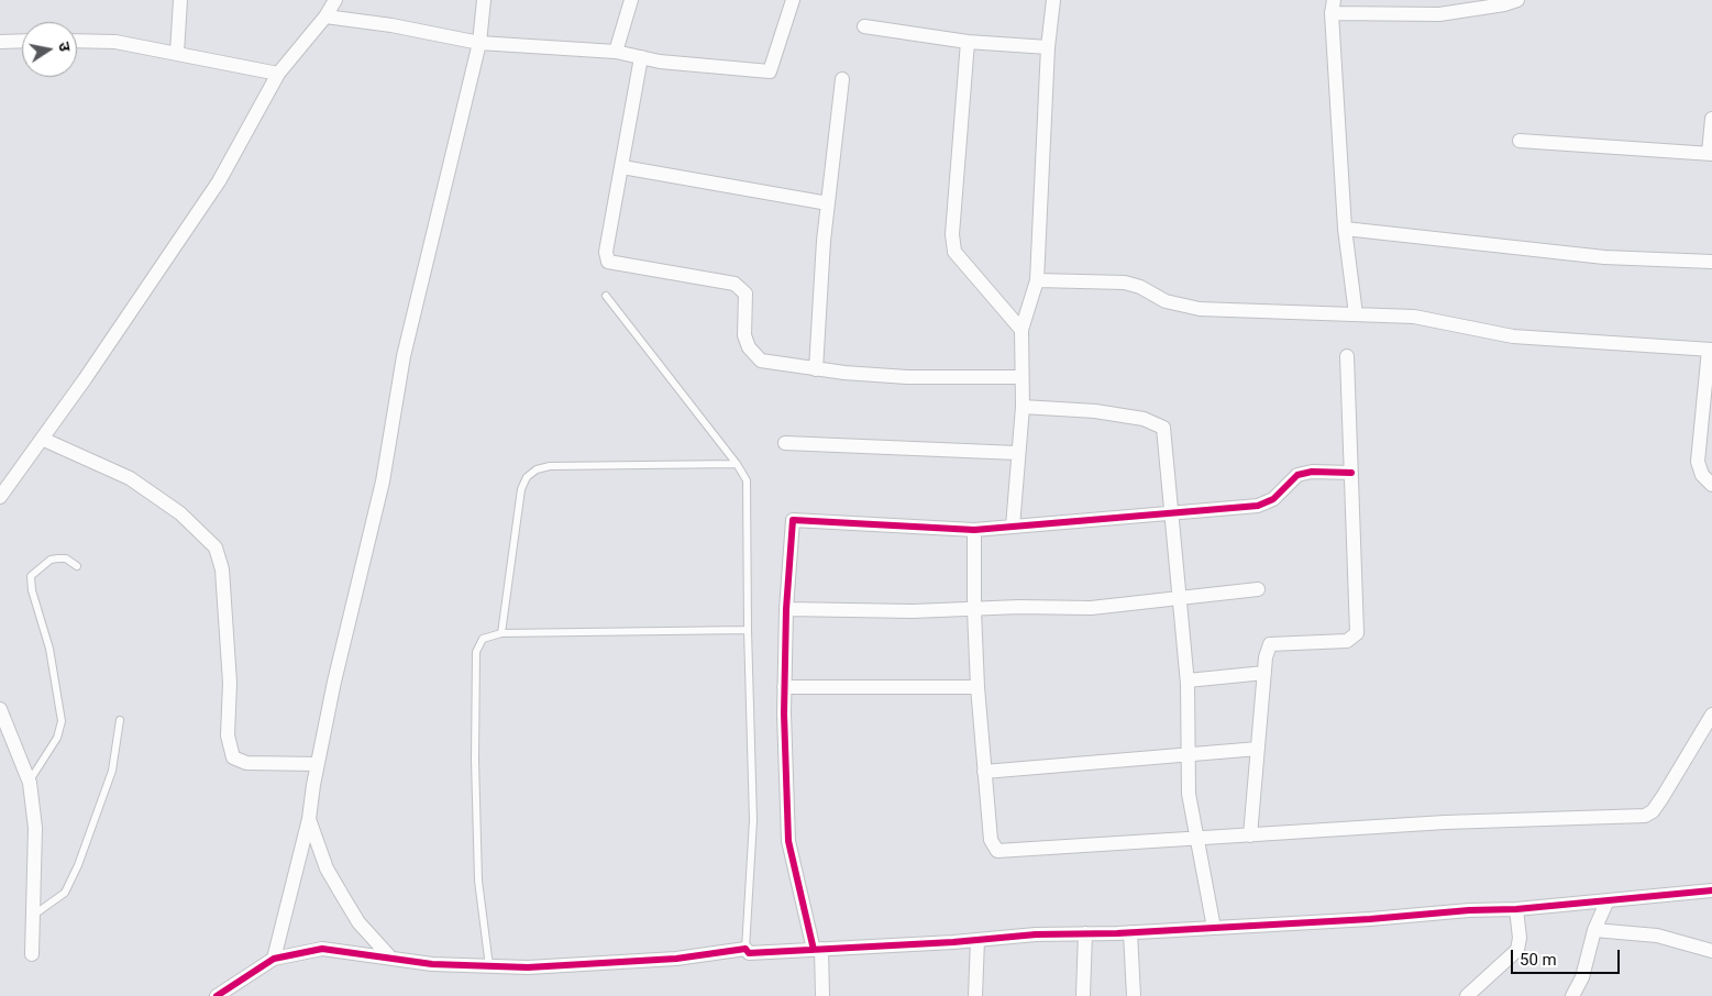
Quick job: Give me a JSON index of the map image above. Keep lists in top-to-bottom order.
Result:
{
  "scale_bar": "50 m",
  "north": "right"
}
